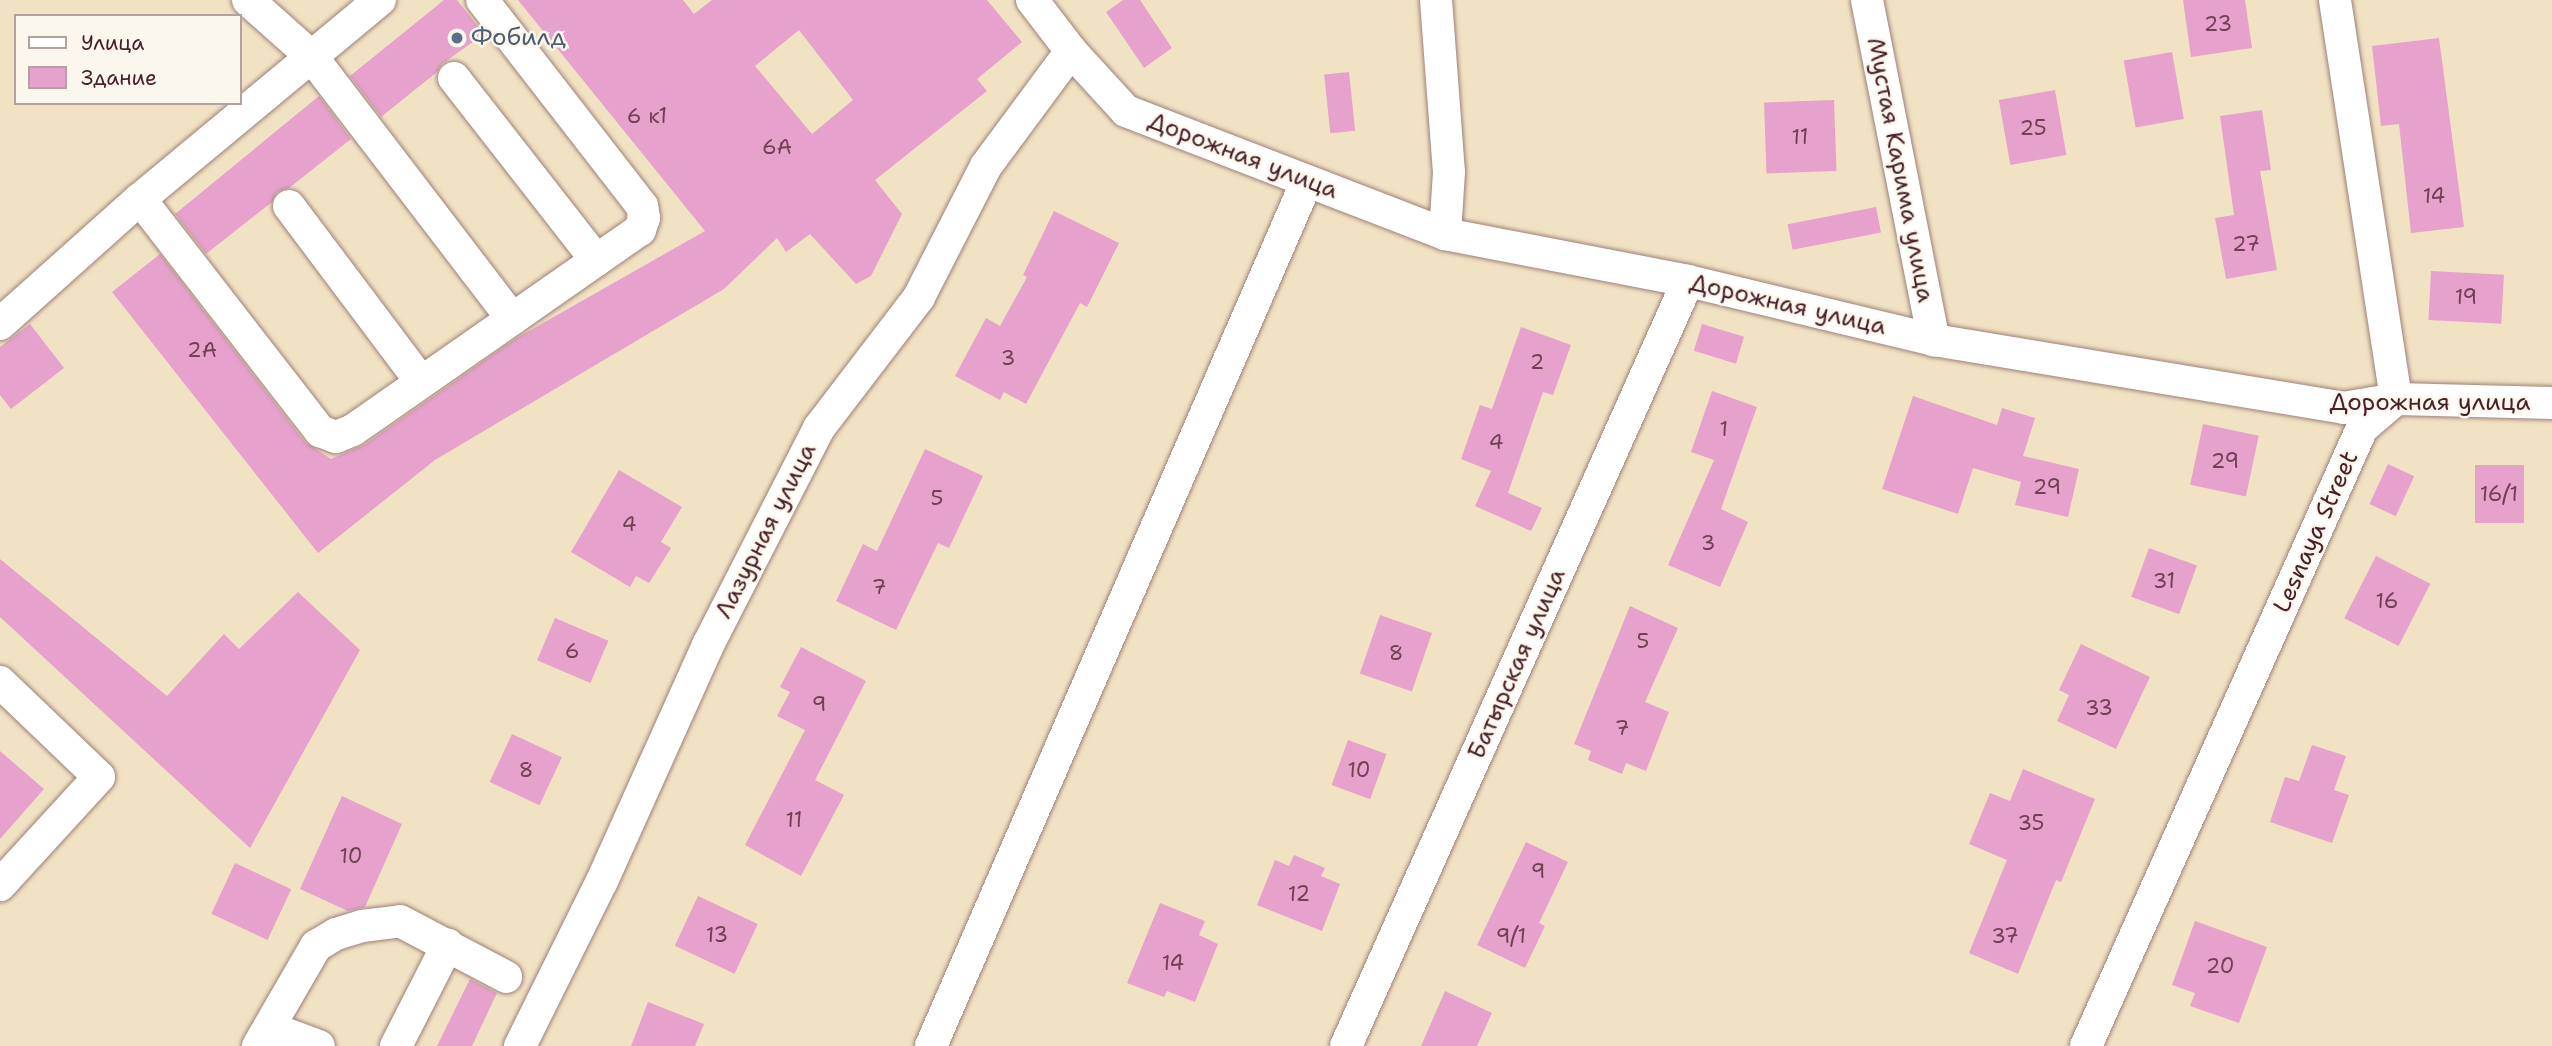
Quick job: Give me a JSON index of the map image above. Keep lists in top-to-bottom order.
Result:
{
  "streets": {
    "street": [
      "Дорожная улица",
      "Мустая Карима улица",
      "Лазурная улица",
      "Lesnaya Street",
      "Батырская улица"
    ]
  },
  "crossings": [
    ["Дорожная улица", "Мустая Карима улица"],
    ["Дорожная улица", "Лазурная улица"],
    ["Дорожная улица", "Lesnaya Street"],
    ["Дорожная улица", "Батырская улица"]
  ],
  "places": ["Фобилд"],
  "house_numbers": [
    "23",
    "6 к1",
    "25",
    "11",
    "6А",
    "14",
    "27",
    "19",
    "2А",
    "3",
    "2",
    "1",
    "4",
    "29",
    "29",
    "16/1",
    "5",
    "4",
    "3",
    "31",
    "7",
    "16",
    "5",
    "6",
    "8",
    "9",
    "33",
    "7",
    "8",
    "10",
    "11",
    "35",
    "10",
    "9",
    "12",
    "13",
    "9/1",
    "37",
    "14",
    "20"
  ],
  "legend": ["Улица", "Здание"]
}
